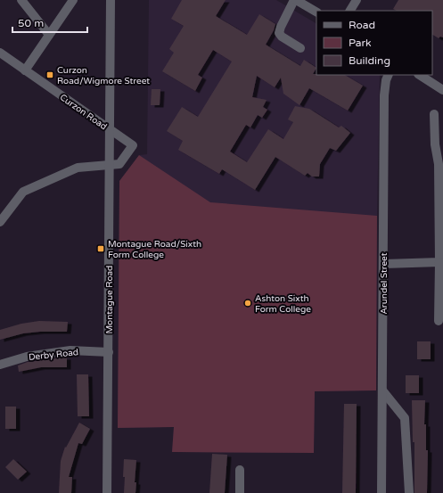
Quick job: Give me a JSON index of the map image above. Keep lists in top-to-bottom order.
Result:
{
  "streets": {
    "street": [
      "Curzon Road",
      "Arundel Street",
      "Montague Road",
      "Derby Road"
    ]
  },
  "crossings": [
    ["Curzon Road", "Montague Road"],
    ["Montague Road", "Derby Road"]
  ],
  "places": {
    "transit": ["Curzon Road/Wigmore Street", "Montague Road/Sixth Form College"],
    "other": ["Ashton Sixth Form College"]
  },
  "legend": ["Road", "Park", "Building"],
  "scale_bar": "50 m"
}
